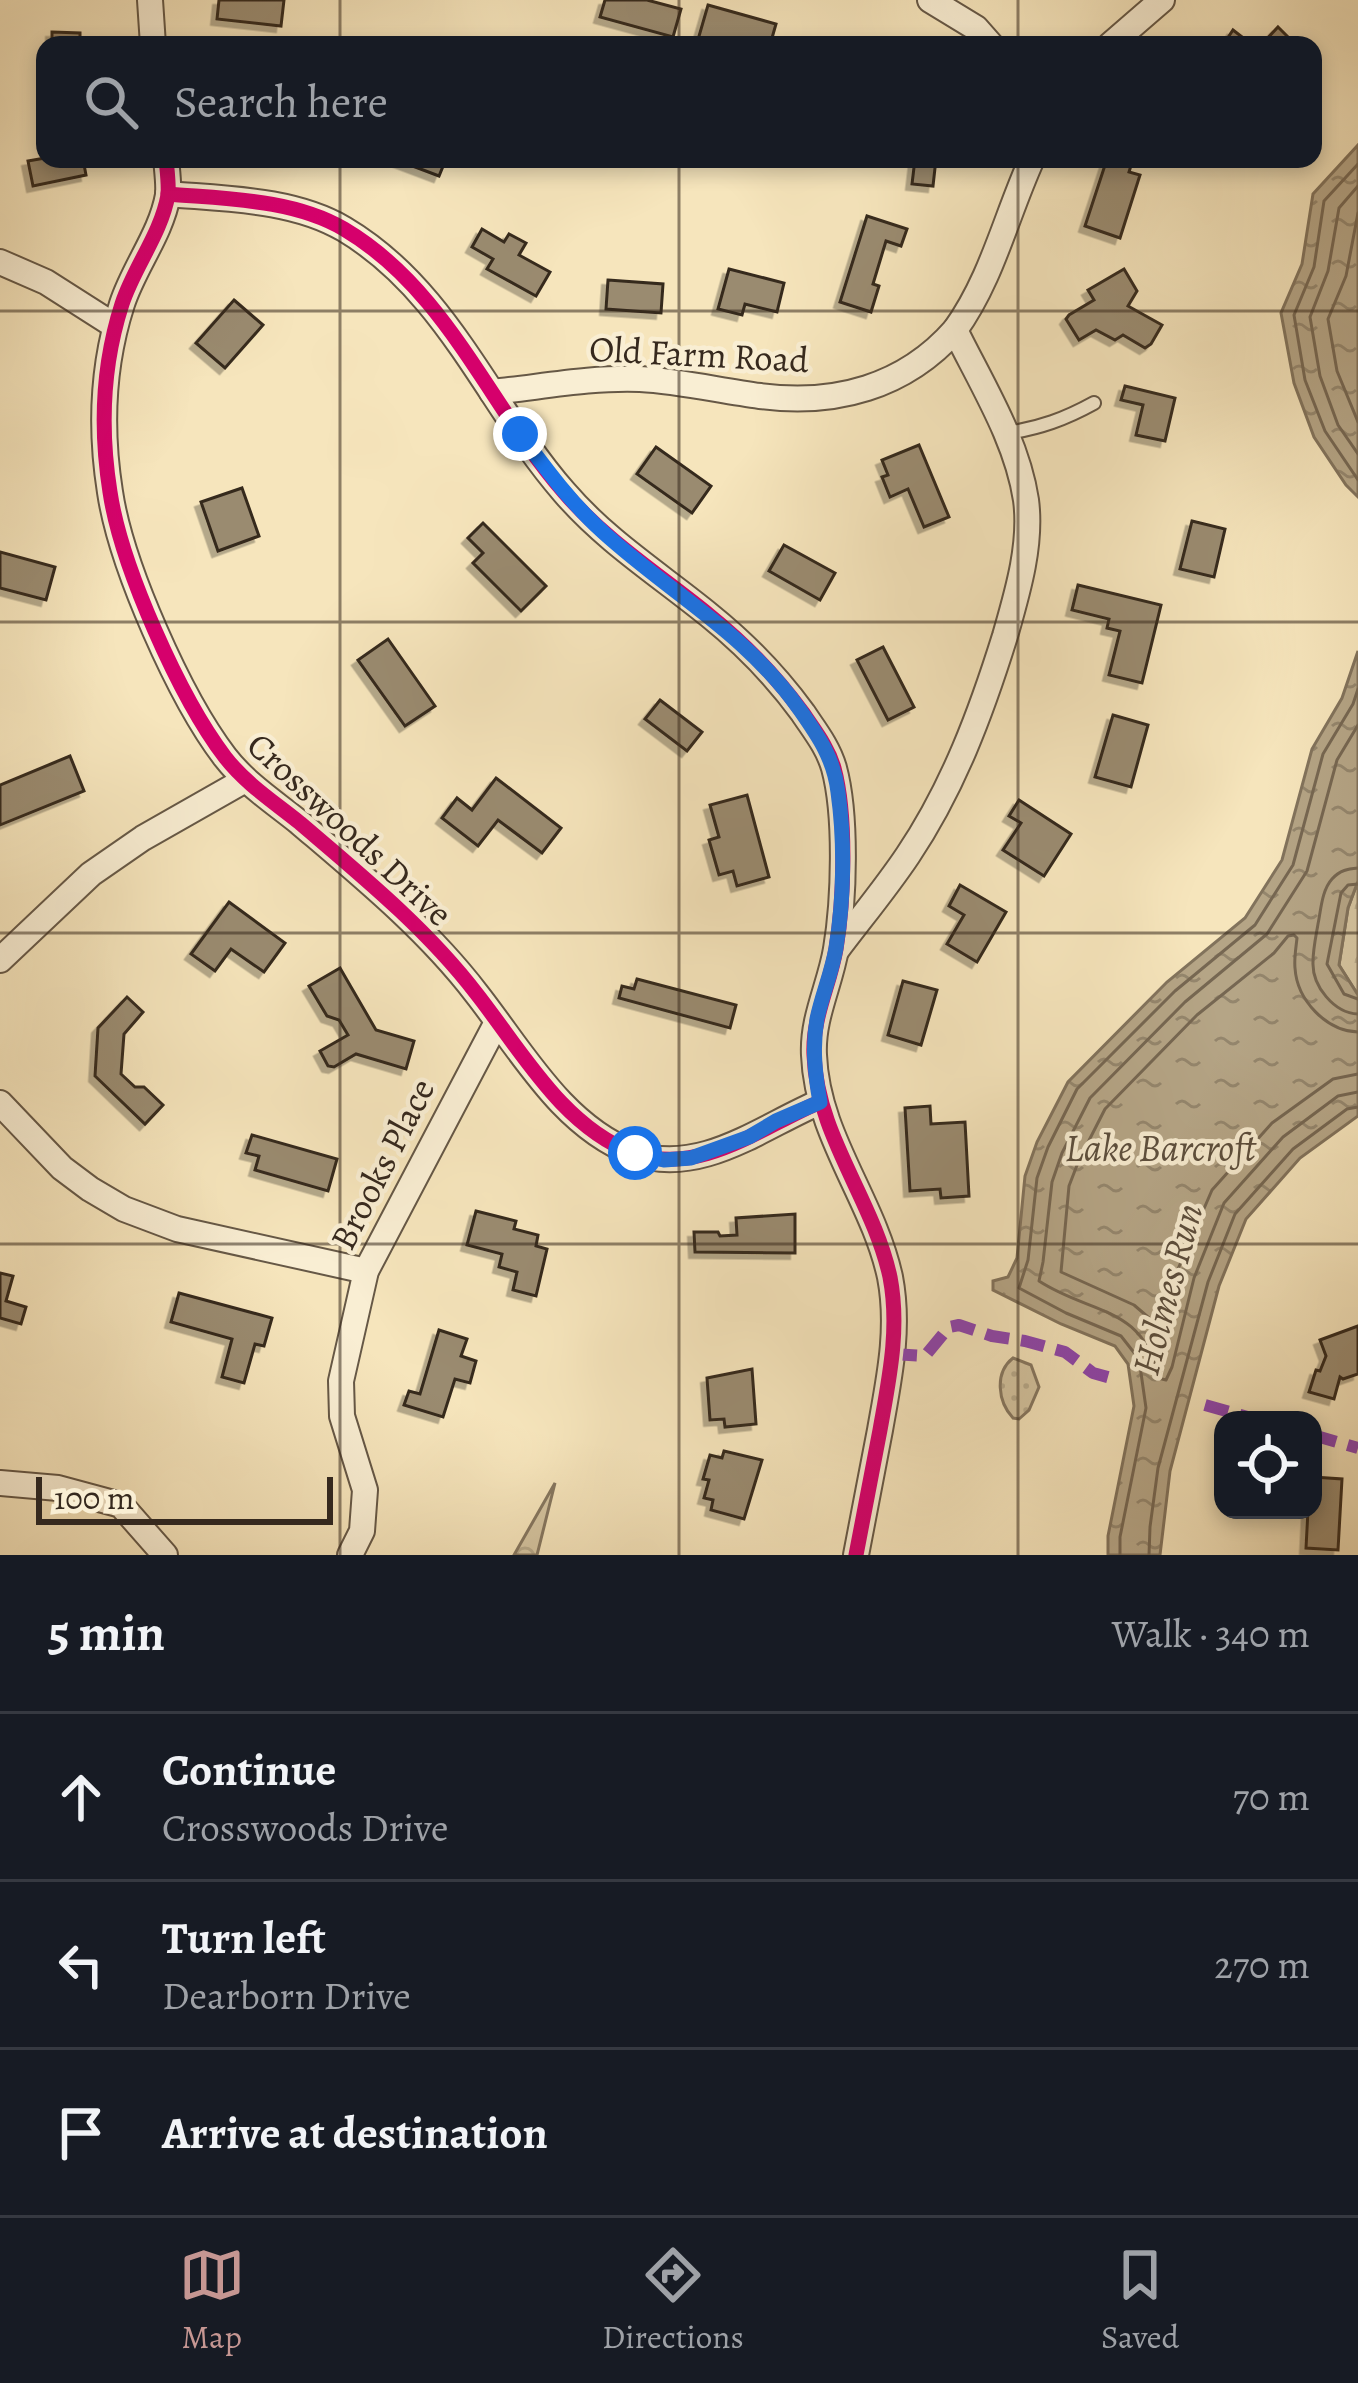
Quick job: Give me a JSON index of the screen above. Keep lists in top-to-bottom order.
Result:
{
  "streets": {
    "street": ["Old Farm Road", "Crosswoods Drive", "Brooks Place"]
  },
  "crossings": [
    ["Crosswoods Drive", "Brooks Place"]
  ],
  "water": ["Lake Barcroft", "Holmes Run"],
  "scale_bar": "100 m",
  "page": {
    "search": "Search here",
    "scale": "100 m",
    "heading": ["5 min", "Walk · 340 m"],
    "list": [
      ["Continue", "Crosswoods Drive", "70 m"],
      ["Turn left", "Dearborn Drive", "270 m"],
      "Arrive at destination"
    ],
    "nav": ["Map", "Directions", "Saved"]
  }
}
